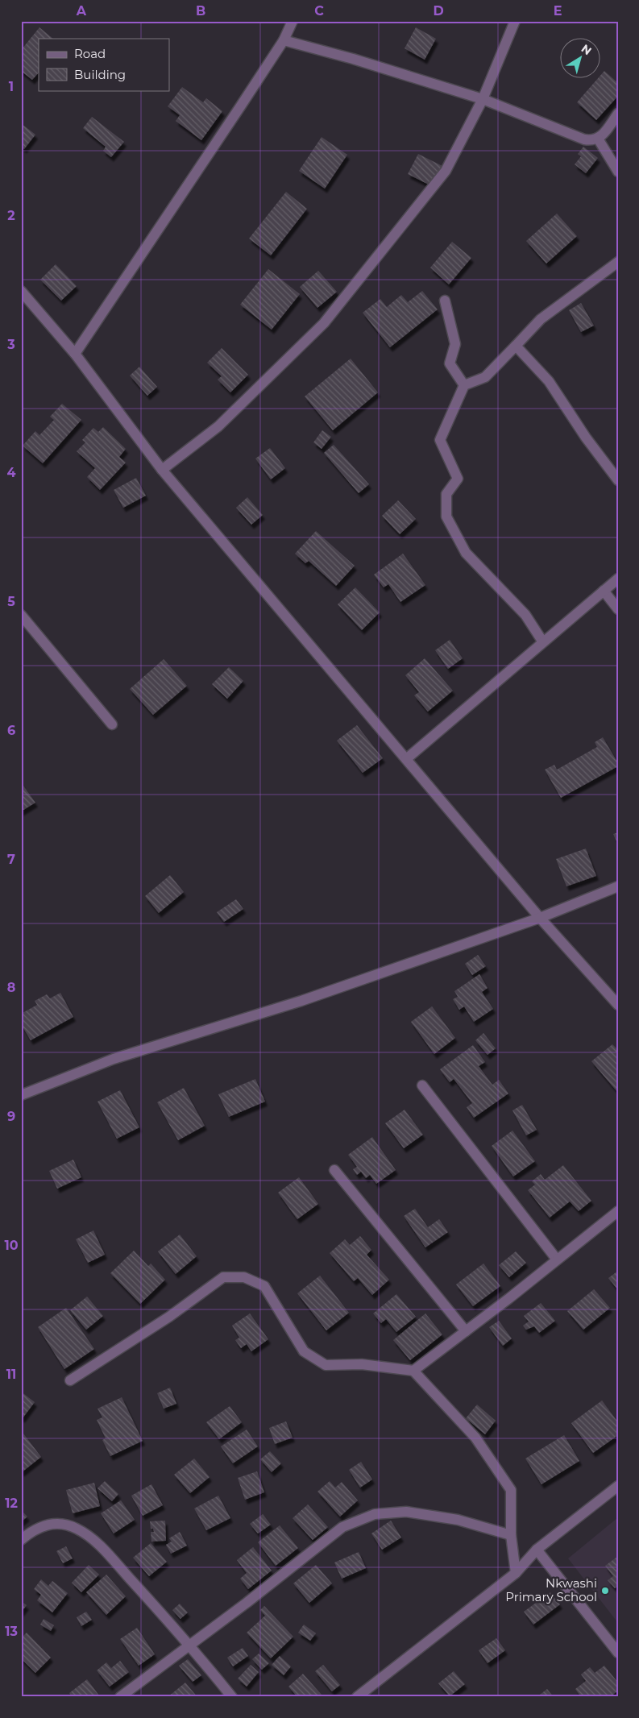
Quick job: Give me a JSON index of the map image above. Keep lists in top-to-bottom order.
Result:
{
  "places": ["Nkwashi Primary School"],
  "legend": ["Road", "Building"],
  "north": "top right",
  "grid": {
    "columns": [
      "A",
      "B",
      "C",
      "D",
      "E"
    ],
    "rows": [
      "1",
      "2",
      "3",
      "4",
      "5",
      "6",
      "7",
      "8",
      "9",
      "10",
      "11",
      "12",
      "13"
    ]
  }
}
